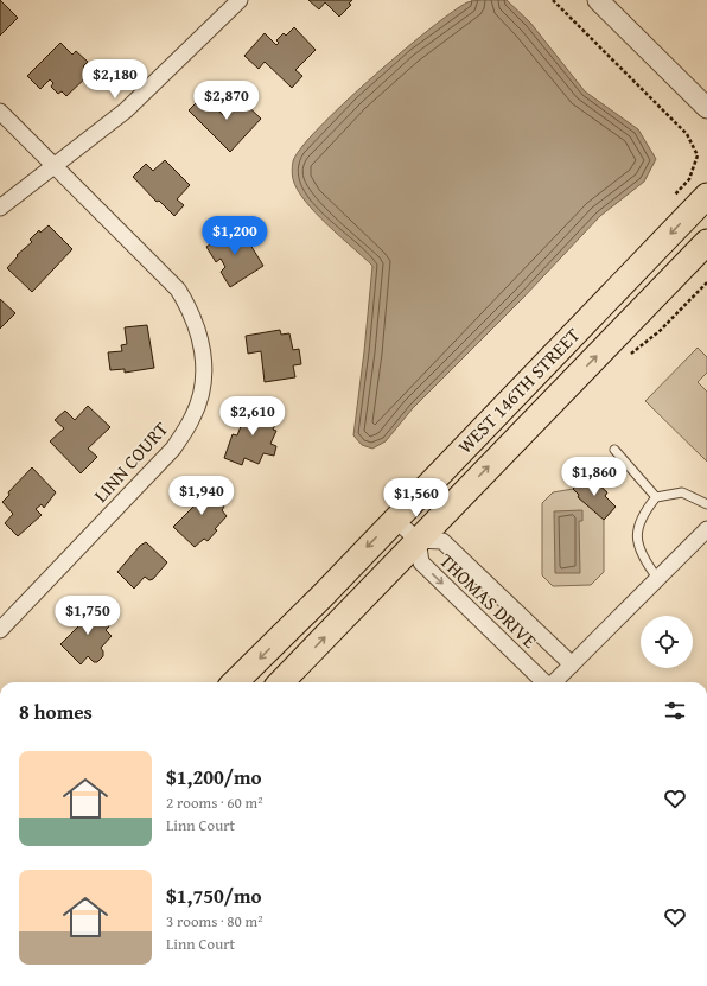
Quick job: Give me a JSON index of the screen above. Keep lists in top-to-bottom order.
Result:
{
  "streets": {
    "main road": ["WEST 146TH STREET"],
    "street": ["LINN COURT", "THOMAS DRIVE"]
  },
  "crossings": [
    ["WEST 146TH STREET", "THOMAS DRIVE"]
  ],
  "page": {
    "price": [
      "$2,180",
      "$2,870",
      "$1,200",
      "$2,610",
      "$1,860",
      "$1,940",
      "$1,560",
      "$1,750"
    ],
    "heading": "8 homes",
    "list": [
      {
        "name": "$1,200/mo",
        "note": "2 rooms · 60 m² · Linn Court"
      },
      {
        "name": "$1,750/mo",
        "note": "3 rooms · 80 m² · Linn Court"
      }
    ]
  }
}
